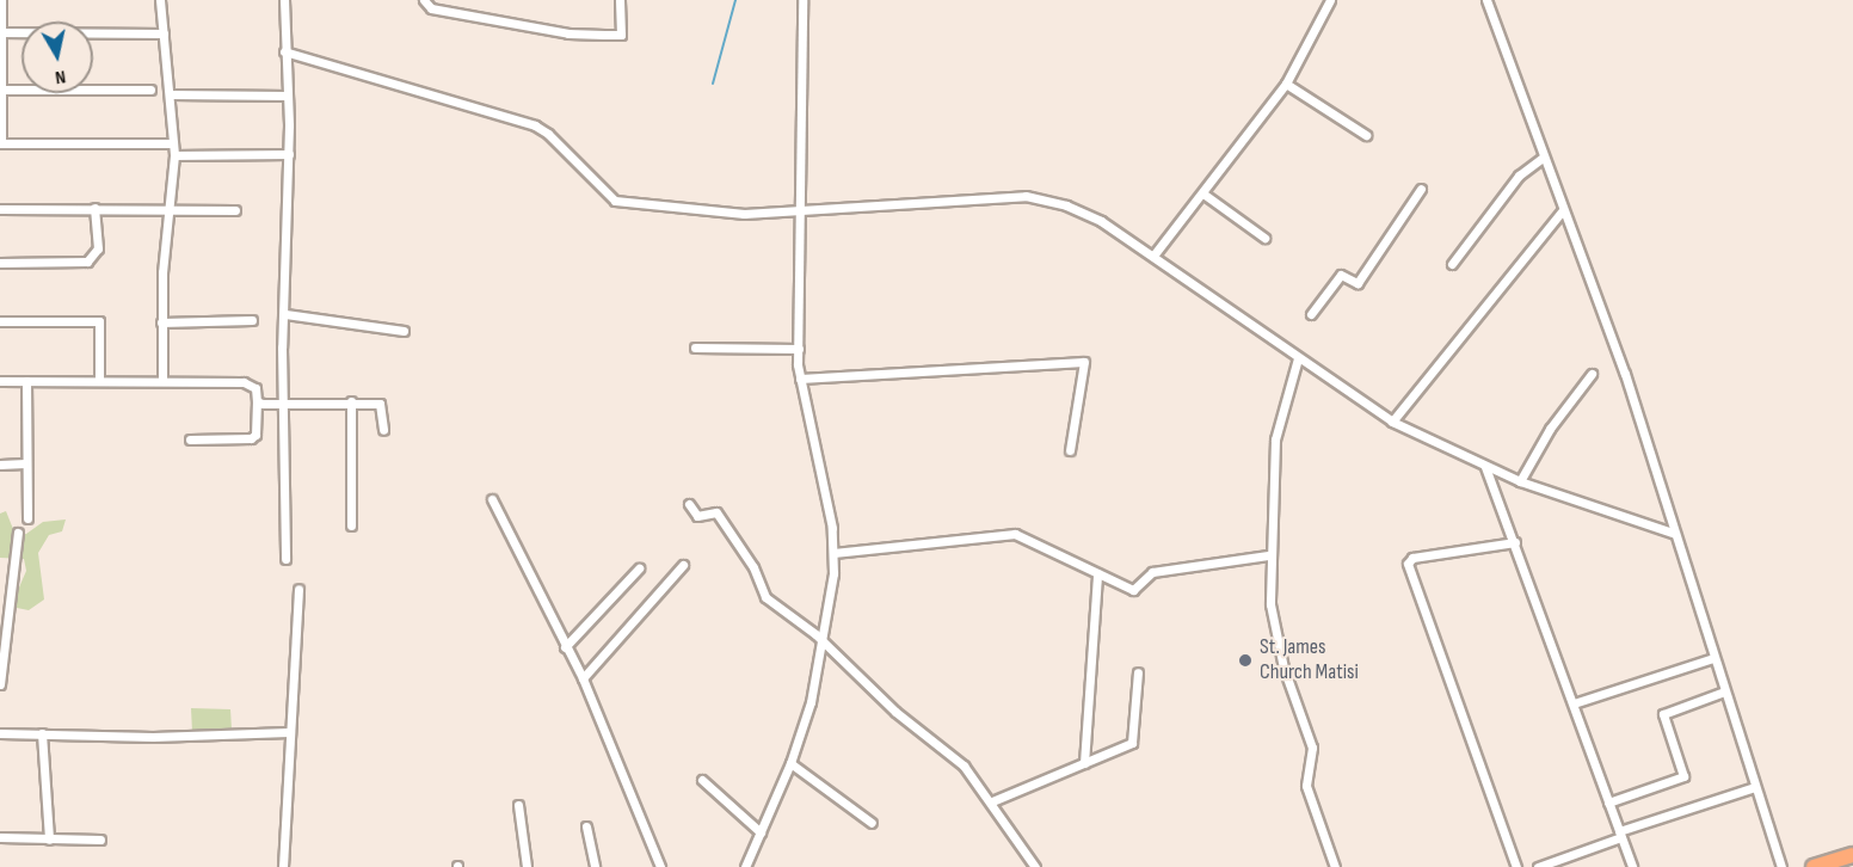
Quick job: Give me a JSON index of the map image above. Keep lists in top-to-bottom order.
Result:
{
  "places": ["St. James Church Matisi"],
  "north": "bottom"
}
